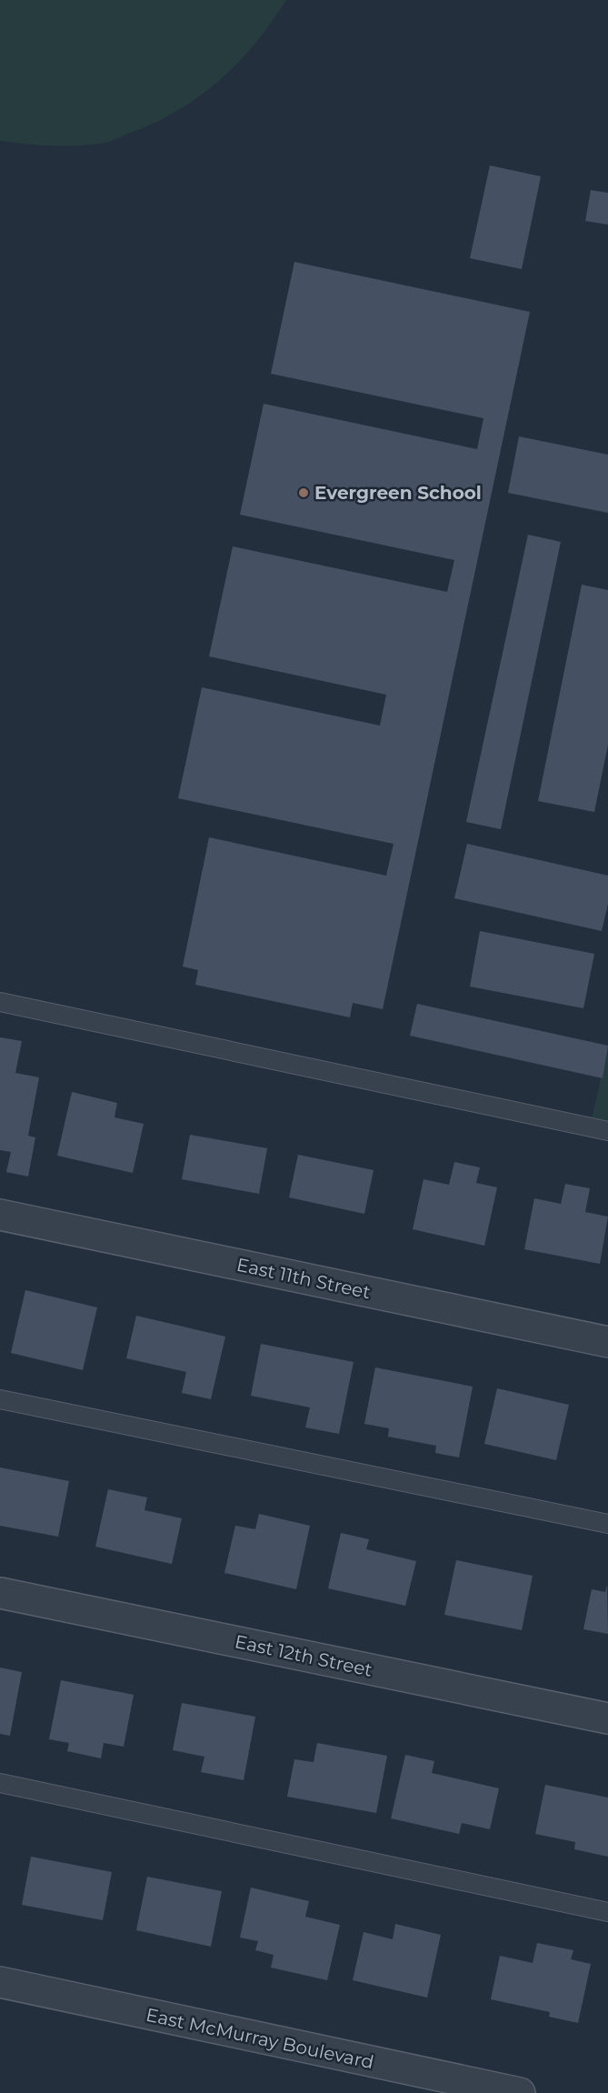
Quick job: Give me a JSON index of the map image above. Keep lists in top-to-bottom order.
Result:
{
  "streets": {
    "street": ["East 11th Street", "East 12th Street", "East McMurray Boulevard"]
  },
  "places": ["Evergreen School"]
}
